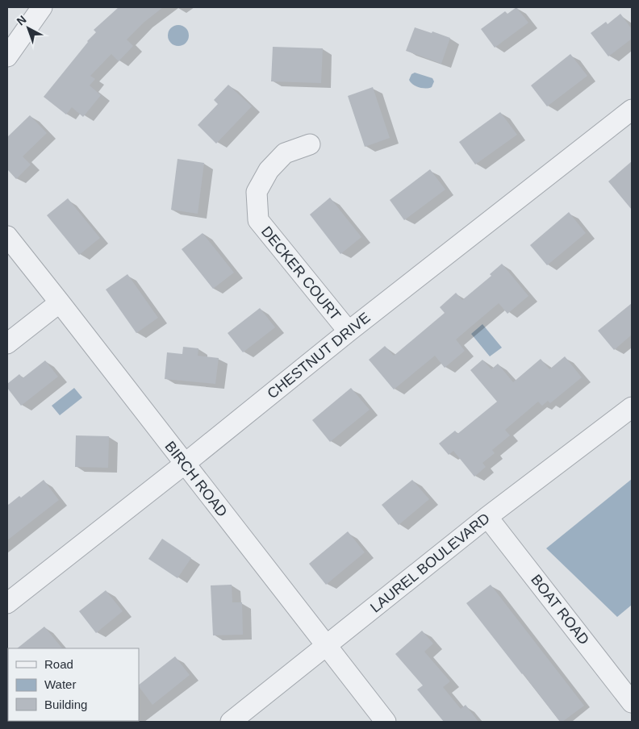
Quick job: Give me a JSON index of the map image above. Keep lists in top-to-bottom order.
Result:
{
  "streets": {
    "street": [
      "DECKER COURT",
      "CHESTNUT DRIVE",
      "BIRCH ROAD",
      "LAUREL BOULEVARD",
      "BOAT ROAD"
    ]
  },
  "crossings": [
    ["DECKER COURT", "CHESTNUT DRIVE"],
    ["CHESTNUT DRIVE", "BIRCH ROAD"],
    ["BIRCH ROAD", "LAUREL BOULEVARD"],
    ["LAUREL BOULEVARD", "BOAT ROAD"]
  ],
  "legend": ["Road", "Water", "Building"],
  "north": "top left"
}
